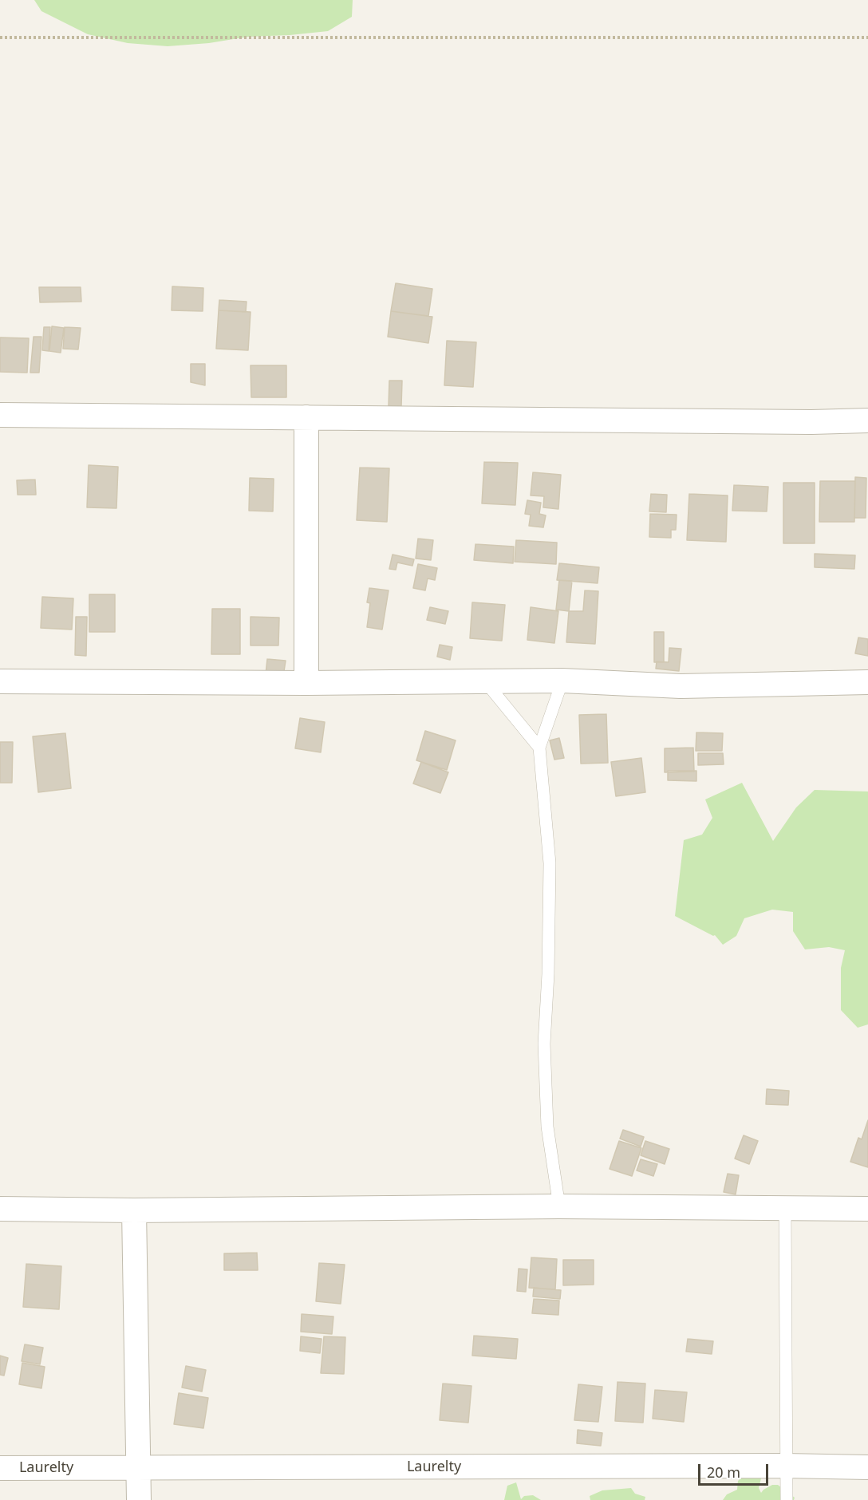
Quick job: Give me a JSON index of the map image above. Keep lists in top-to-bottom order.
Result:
{
  "streets": {
    "street": ["Laurelty"]
  },
  "scale_bar": "20 m"
}
